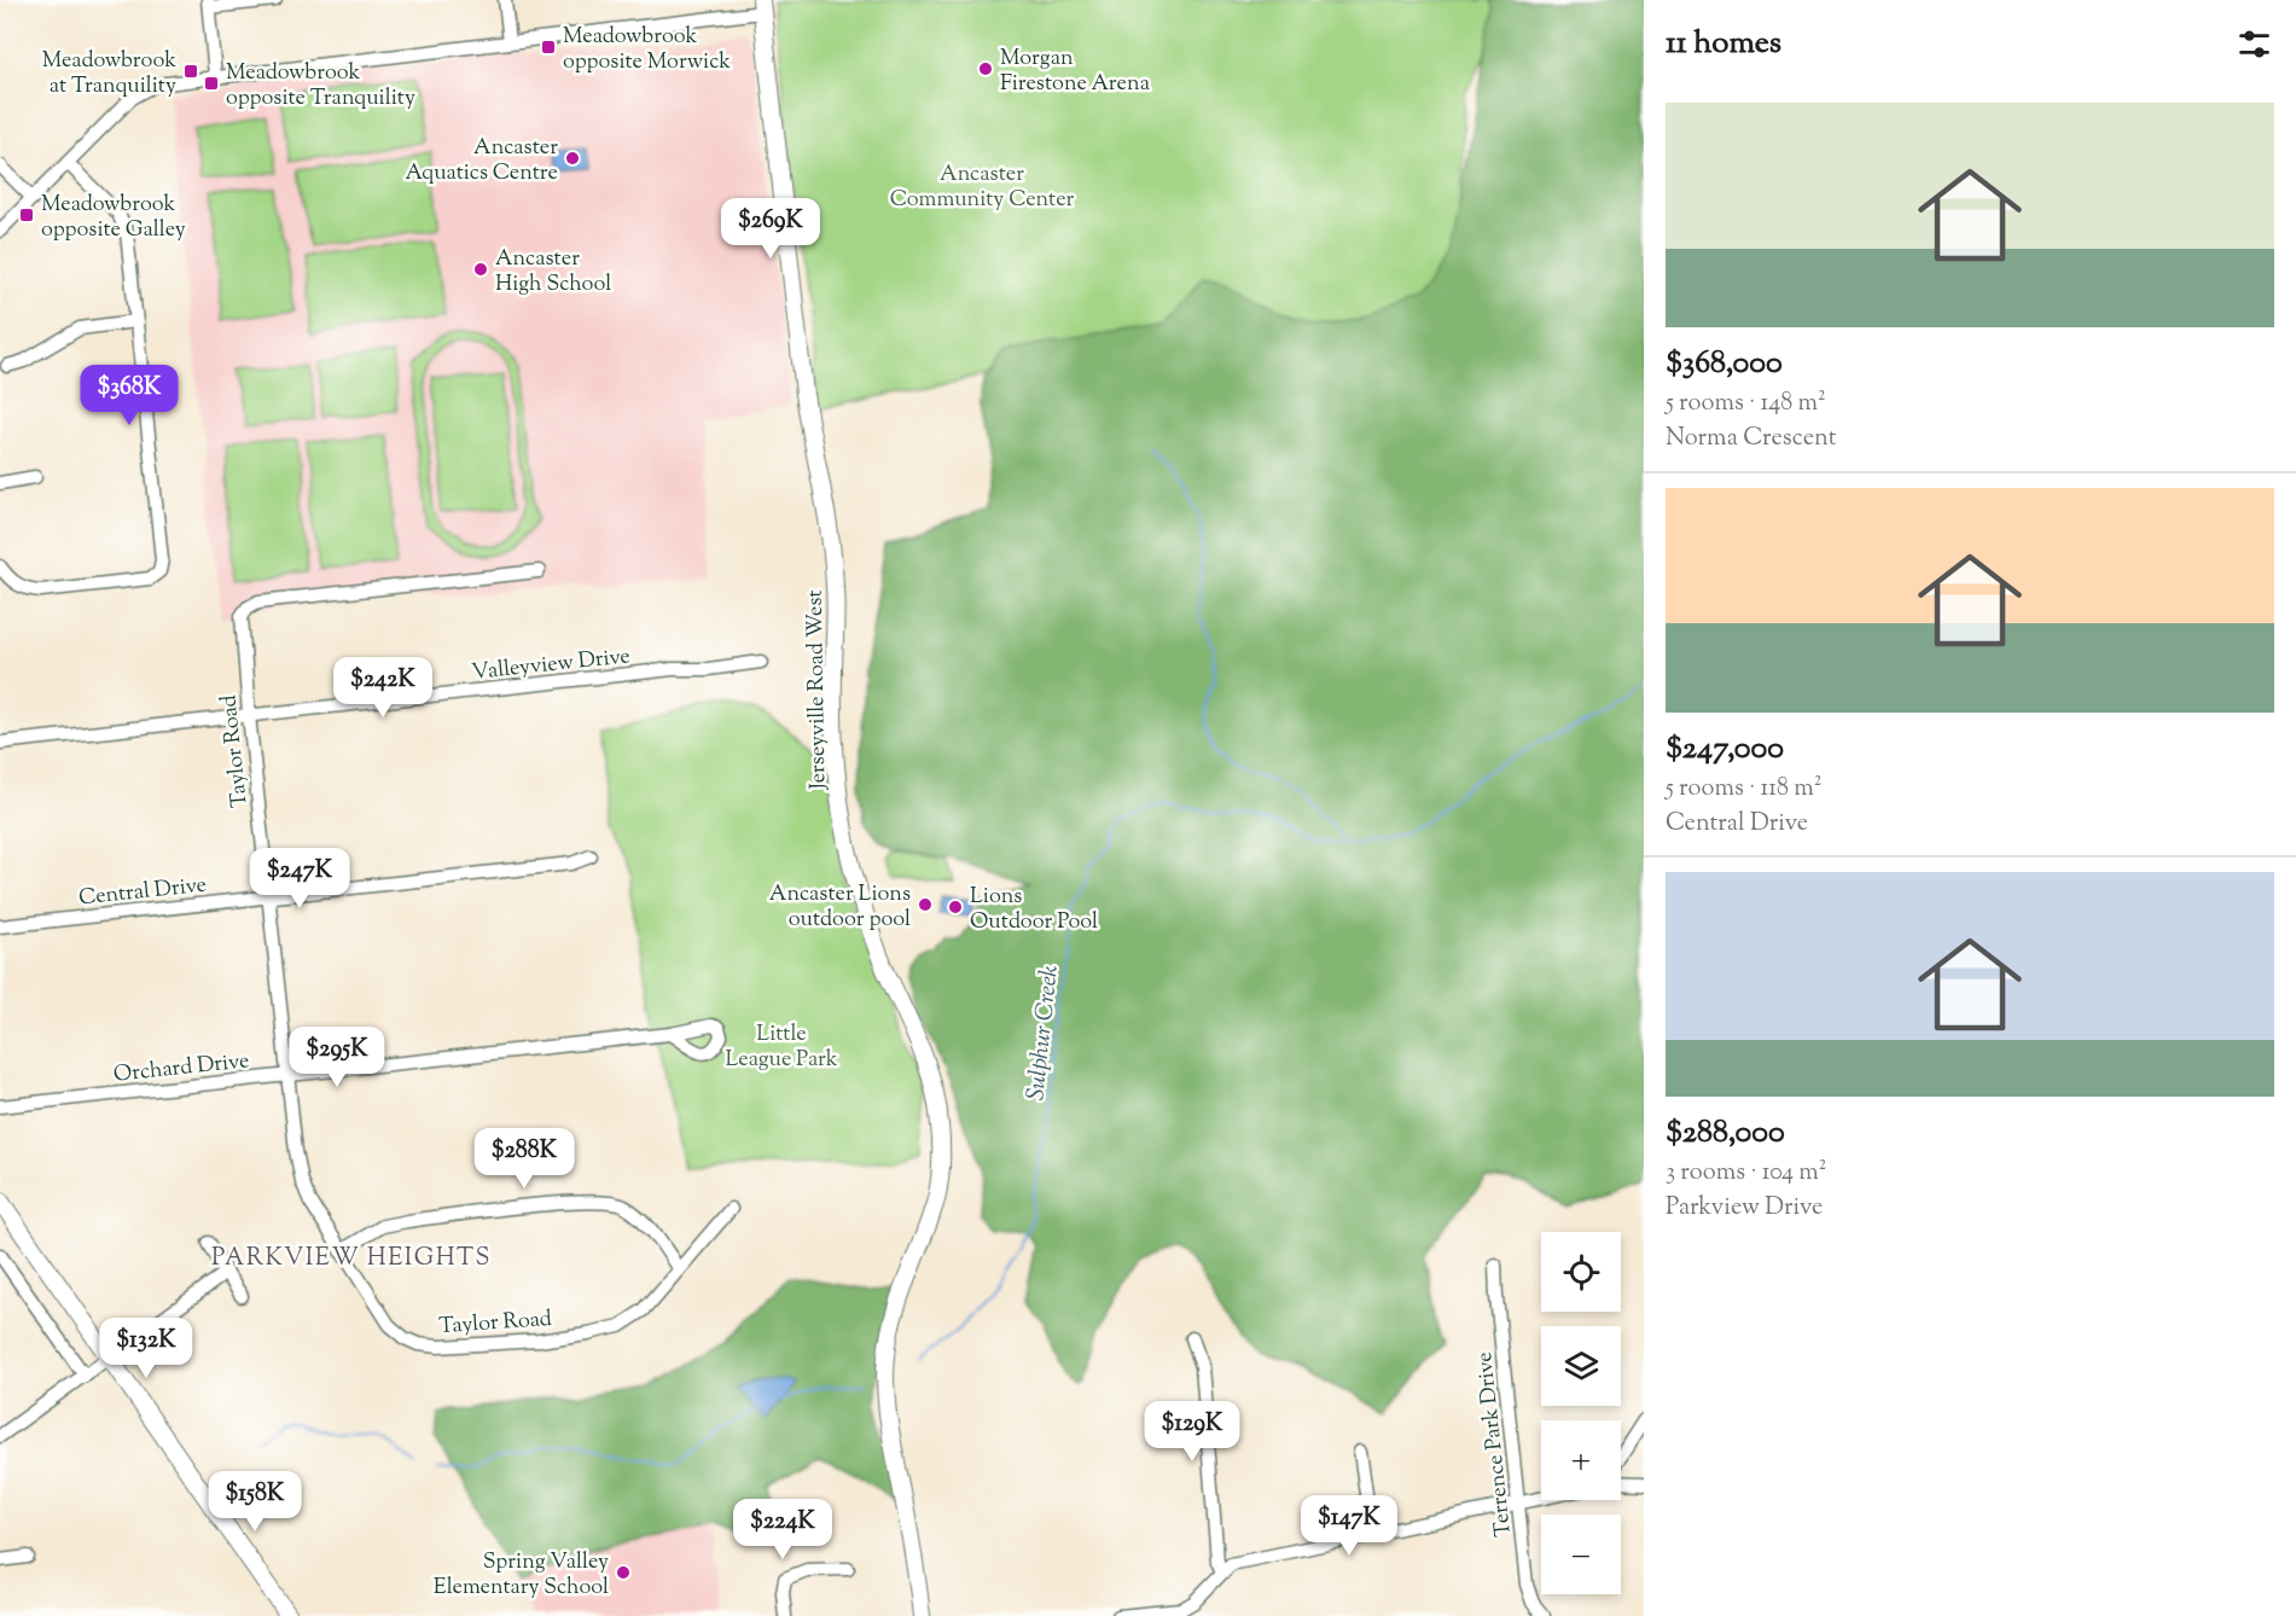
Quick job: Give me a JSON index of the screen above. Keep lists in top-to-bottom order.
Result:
{
  "streets": {
    "main road": ["Jerseyville Road West"],
    "street": [
      "Valleyview Drive",
      "Taylor Road",
      "Central Drive",
      "Orchard Drive",
      "Terrence Park Drive"
    ]
  },
  "crossings": [
    ["Valleyview Drive", "Taylor Road"],
    ["Taylor Road", "Central Drive"],
    ["Taylor Road", "Orchard Drive"]
  ],
  "districts": ["PARKVIEW HEIGHTS"],
  "water": ["Sulphur Creek"],
  "parks": ["Ancaster Community Center", "Little League Park"],
  "places": {
    "transit": [
      "Meadowbrook opposite Morwick",
      "Meadowbrook at Tranquility",
      "Meadowbrook opposite Tranquility",
      "Meadowbrook opposite Galley"
    ],
    "other": [
      "Morgan Firestone Arena",
      "Ancaster Aquatics Centre",
      "Ancaster High School",
      "Ancaster Lions outdoor pool",
      "Lions Outdoor Pool",
      "Spring Valley Elementary School"
    ]
  },
  "page": {
    "heading": "11 homes",
    "list": [
      {
        "name": "$368,000",
        "note": "5 rooms · 148 m² · Norma Crescent"
      },
      {
        "name": "$247,000",
        "note": "5 rooms · 118 m² · Central Drive"
      },
      {
        "name": "$288,000",
        "note": "3 rooms · 104 m² · Parkview Drive"
      }
    ],
    "price": [
      "$269K",
      "$368K",
      "$242K",
      "$247K",
      "$295K",
      "$288K",
      "$132K",
      "$129K",
      "$158K",
      "$147K",
      "$224K"
    ],
    "map_buttons": ["+", "−"]
  }
}
